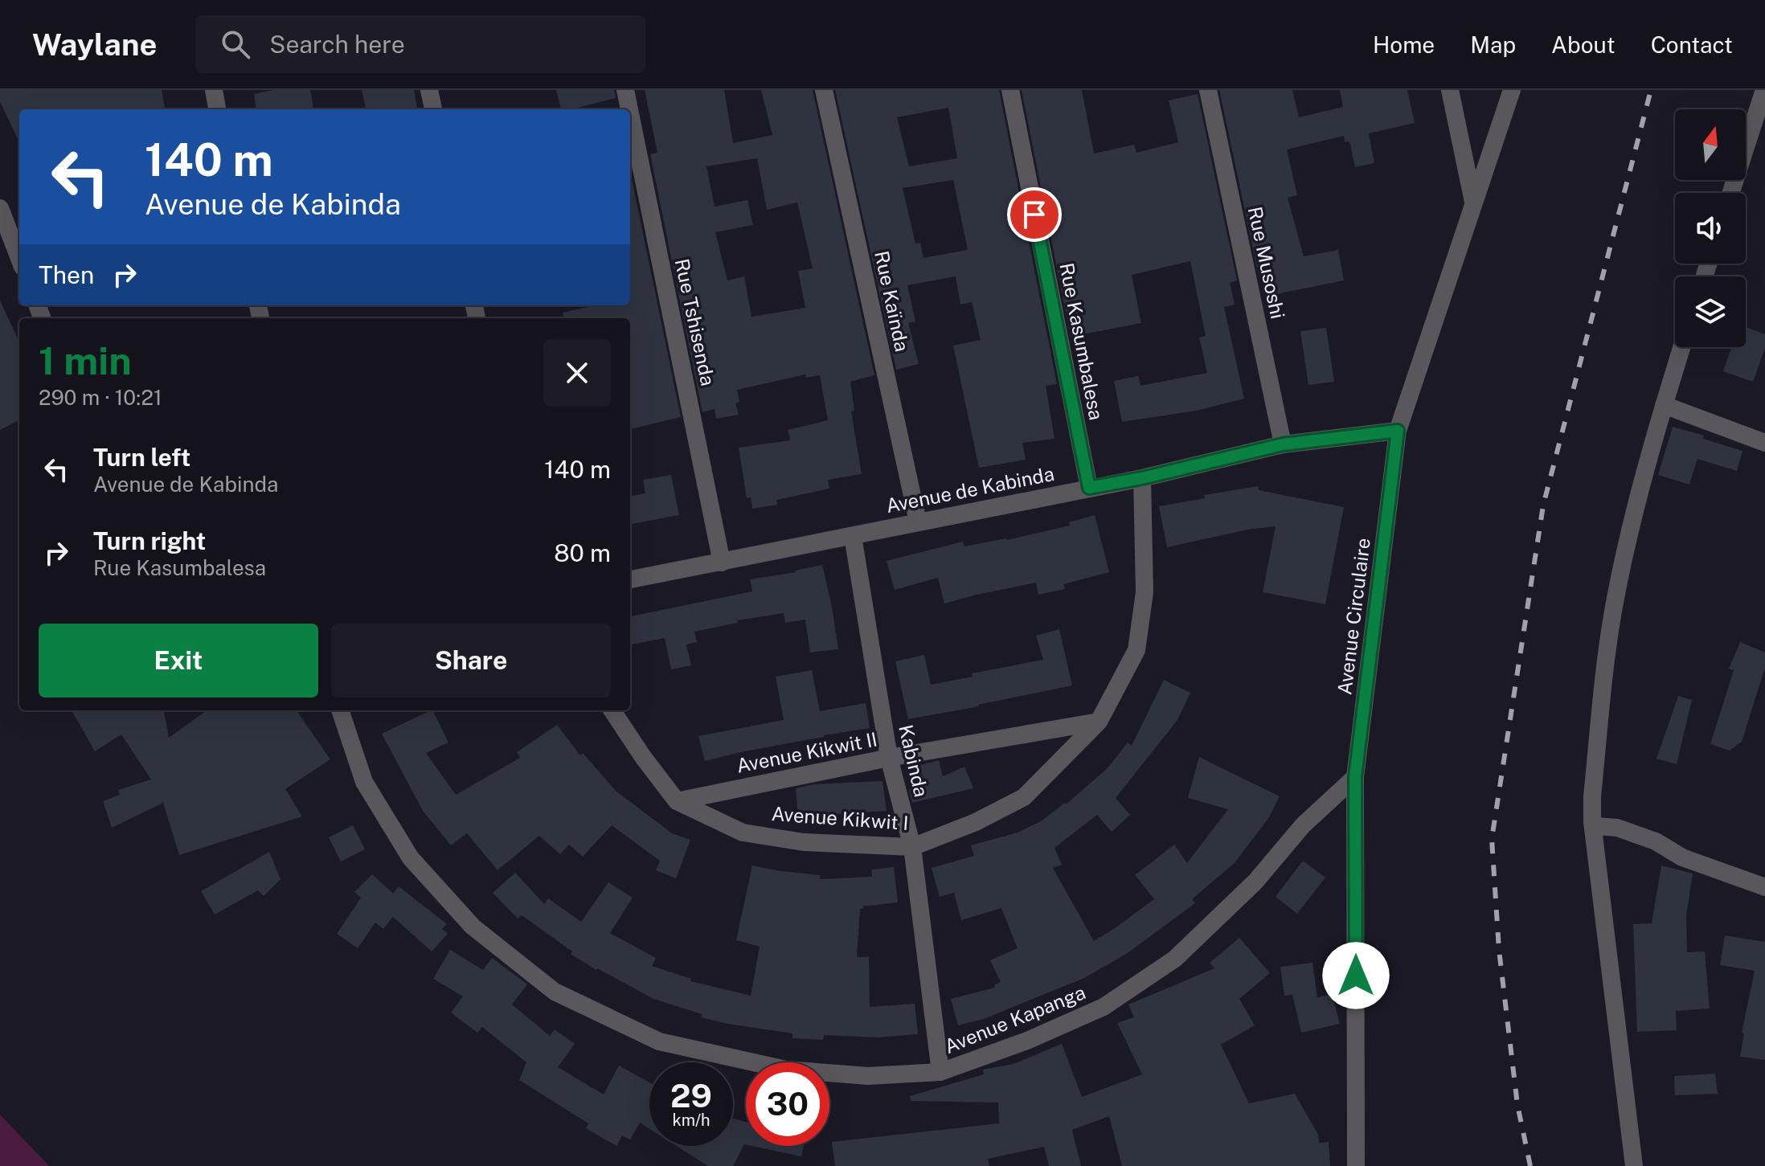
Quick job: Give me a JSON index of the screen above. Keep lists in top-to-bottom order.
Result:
{
  "streets": {
    "street": [
      "Rue Musoshi",
      "Rue Kaïnda",
      "Rue Tshisenda",
      "Rue Kasumbalesa",
      "Avenue de Kabinda",
      "Avenue Circulaire",
      "Avenue Kikwit II",
      "Kabinda",
      "Avenue Kikwit I",
      "Avenue Kapanga"
    ]
  },
  "crossings": [
    ["Rue Musoshi", "Avenue de Kabinda"],
    ["Rue Kaïnda", "Avenue de Kabinda"],
    ["Rue Tshisenda", "Avenue de Kabinda"],
    ["Rue Kasumbalesa", "Avenue de Kabinda"],
    ["Avenue de Kabinda", "Avenue Circulaire"],
    ["Avenue de Kabinda", "Kabinda"],
    ["Avenue de Kabinda", "Avenue Kikwit I"],
    ["Avenue Circulaire", "Avenue Kapanga"],
    ["Avenue Kikwit II", "Kabinda"],
    ["Avenue Kikwit II", "Avenue Kikwit I"],
    ["Kabinda", "Avenue Kikwit I"],
    ["Kabinda", "Avenue Kapanga"]
  ],
  "north": "top",
  "page": {
    "header": "Waylane",
    "search": "Search here",
    "nav": [
      "Home",
      "Map",
      "About",
      "Contact"
    ],
    "turn": ["140 m", "Avenue de Kabinda"],
    "then": "Then",
    "heading": ["1 min", "290 m · 10:21"],
    "list": [
      {
        "name": "Turn left",
        "note": "Avenue de Kabinda",
        "value": "140 m"
      },
      {
        "name": "Turn right",
        "note": "Rue Kasumbalesa",
        "value": "80 m"
      }
    ],
    "buttons": ["Exit", "Share"],
    "speed": "29 km/h",
    "limit": "30"
  }
}
